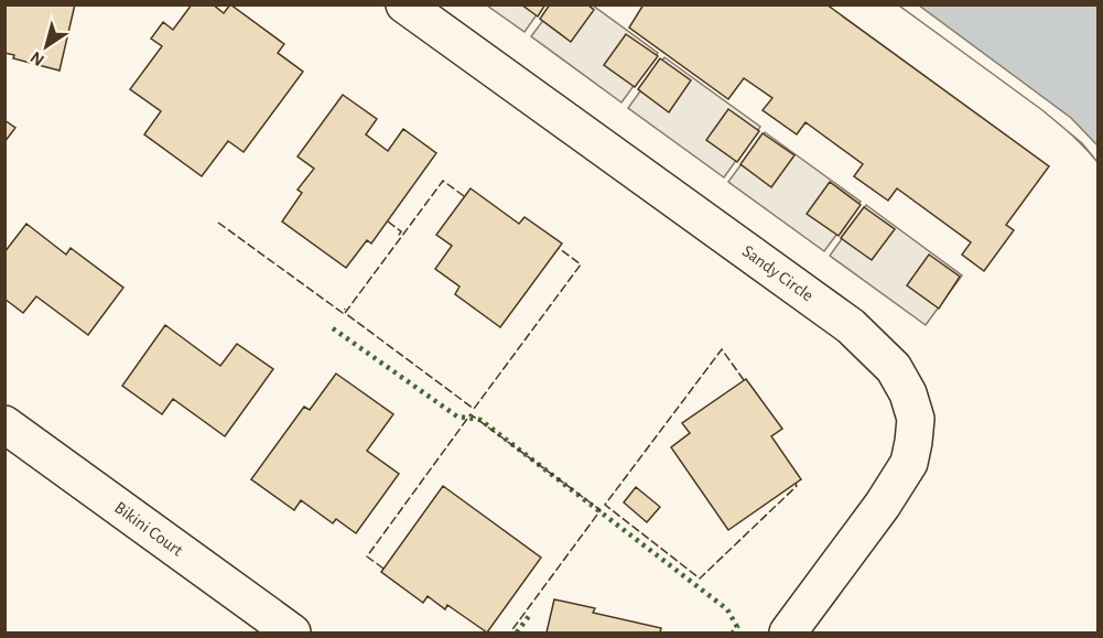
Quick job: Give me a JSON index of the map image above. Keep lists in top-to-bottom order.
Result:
{
  "streets": {
    "street": ["Sandy Circle", "Bikini Court"]
  },
  "north": "bottom left"
}
